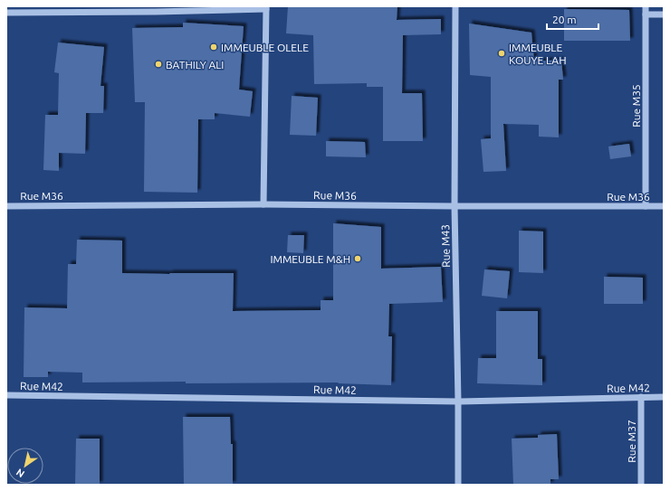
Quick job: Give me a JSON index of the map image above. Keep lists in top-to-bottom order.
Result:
{
  "streets": {
    "street": [
      "Rue M35",
      "Rue M36",
      "Rue M43",
      "Rue M42",
      "Rue M37"
    ]
  },
  "crossings": [
    ["Rue M35", "Rue M36"],
    ["Rue M36", "Rue M43"],
    ["Rue M43", "Rue M42"],
    ["Rue M42", "Rue M37"]
  ],
  "places": [
    "IMMEUBLE OLELE",
    "IMMEUBLE KOUYE LAH",
    "BATHILY ALI",
    "IMMEUBLE M&H"
  ],
  "scale_bar": "20 m",
  "north": "bottom left"
}
